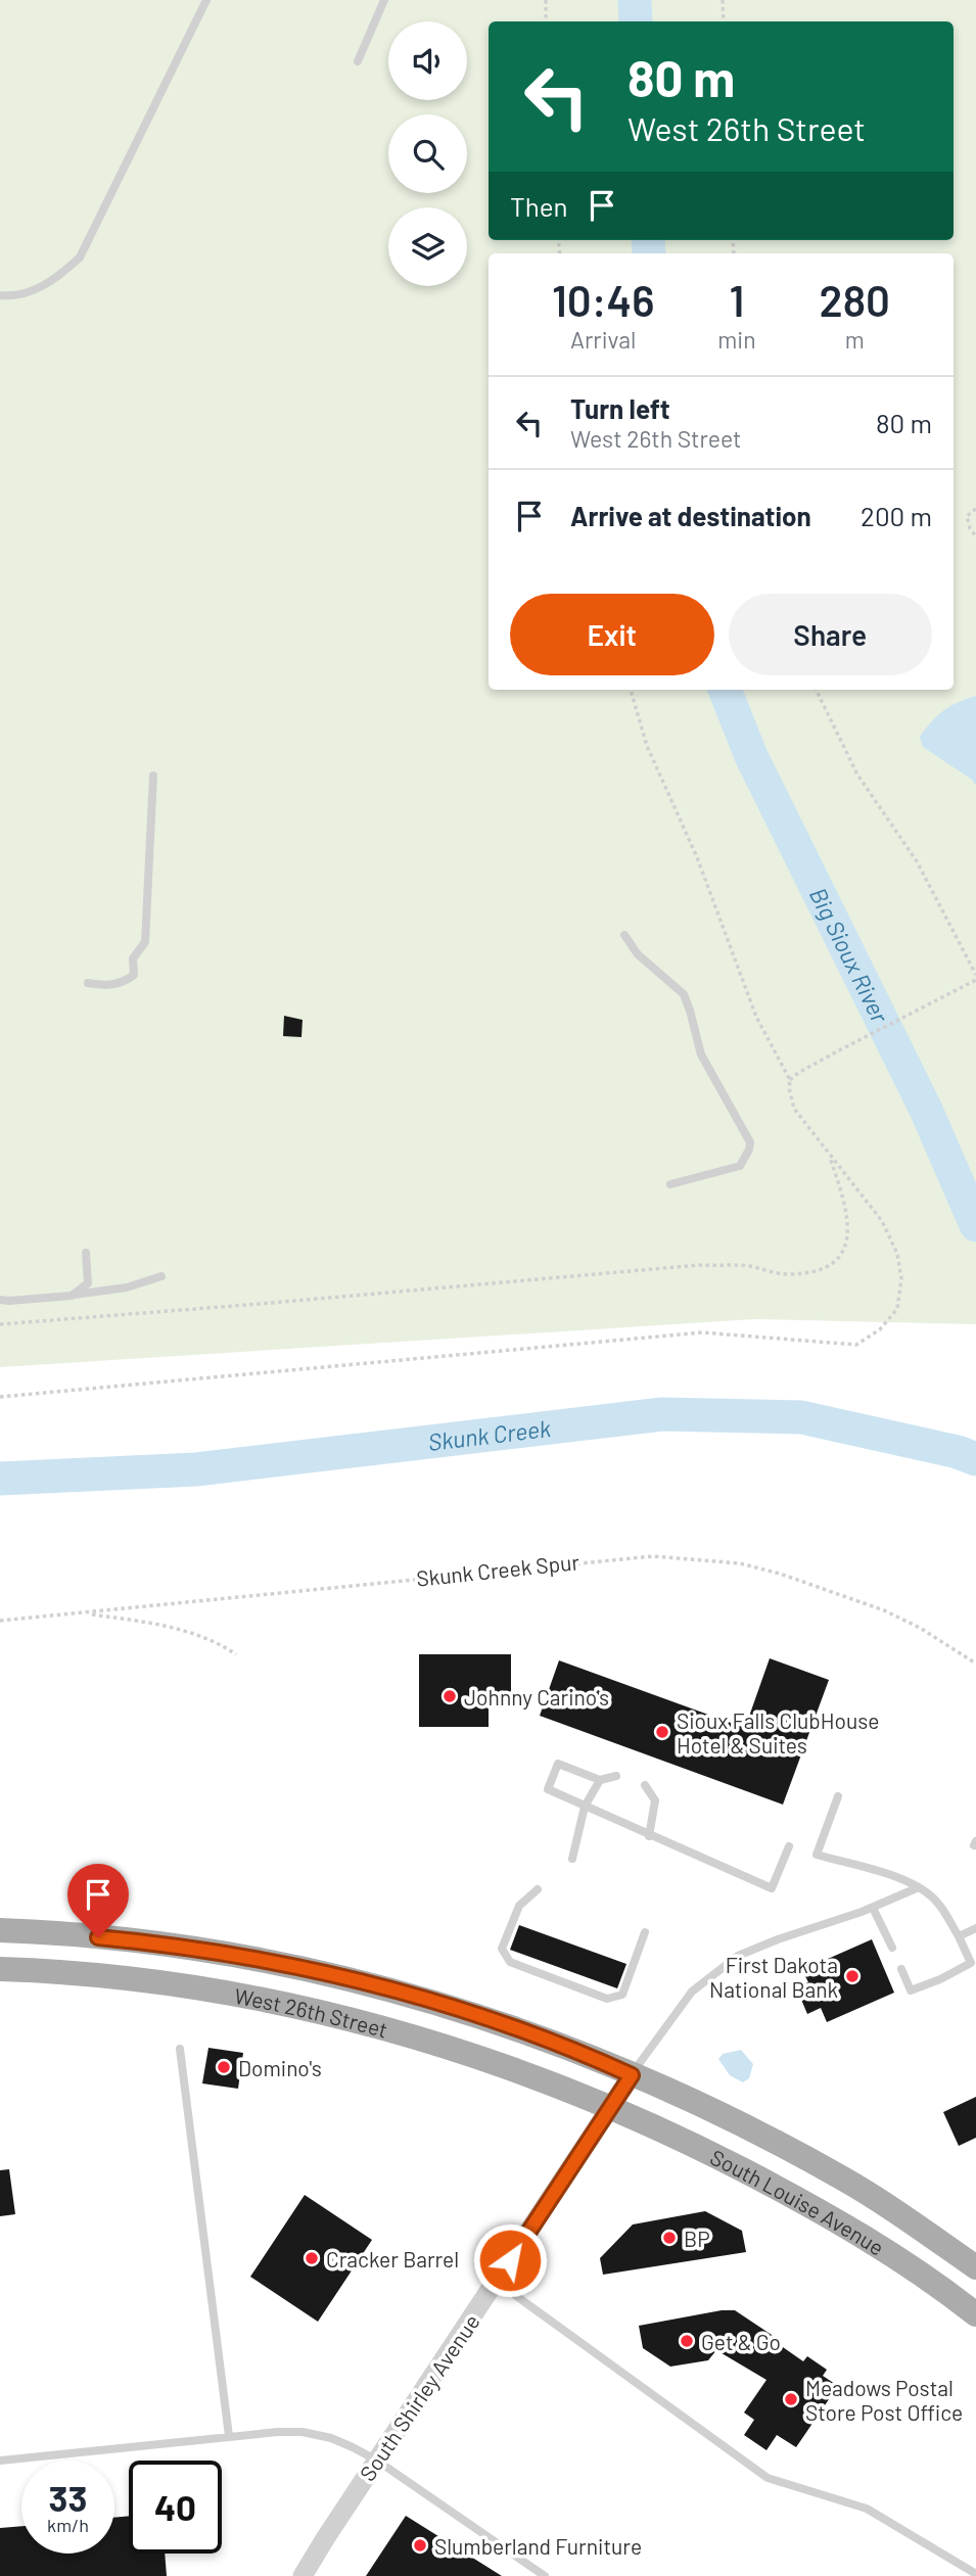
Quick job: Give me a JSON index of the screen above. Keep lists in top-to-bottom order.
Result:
{
  "streets": {
    "main road": ["West 26th Street", "South Louise Avenue"],
    "street": ["South Shirley Avenue"],
    "path": ["Skunk Creek Spur"]
  },
  "crossings": [
    ["West 26th Street", "South Louise Avenue"],
    ["West 26th Street", "South Shirley Avenue"],
    ["South Louise Avenue", "South Shirley Avenue"]
  ],
  "water": ["Big Sioux River", "Skunk Creek"],
  "places": [
    "Johnny Carino's",
    "Sioux Falls ClubHouse Hotel & Suites",
    "First Dakota National Bank",
    "Domino's",
    "BP",
    "Cracker Barrel",
    "Get & Go",
    "Meadows Postal Store Post Office",
    "Slumberland Furniture"
  ],
  "page": {
    "turn": ["80 m", "West 26th Street"],
    "then": "Then",
    "eta": [
      "10:46",
      "Arrival",
      "1",
      "min",
      "280",
      "m"
    ],
    "list": [
      {
        "name": "Turn left",
        "note": "West 26th Street",
        "value": "80 m"
      },
      {
        "name": "Arrive at destination",
        "value": "200 m"
      }
    ],
    "buttons": ["Exit", "Share"],
    "speed": "33 km/h",
    "limit": "40"
  }
}
